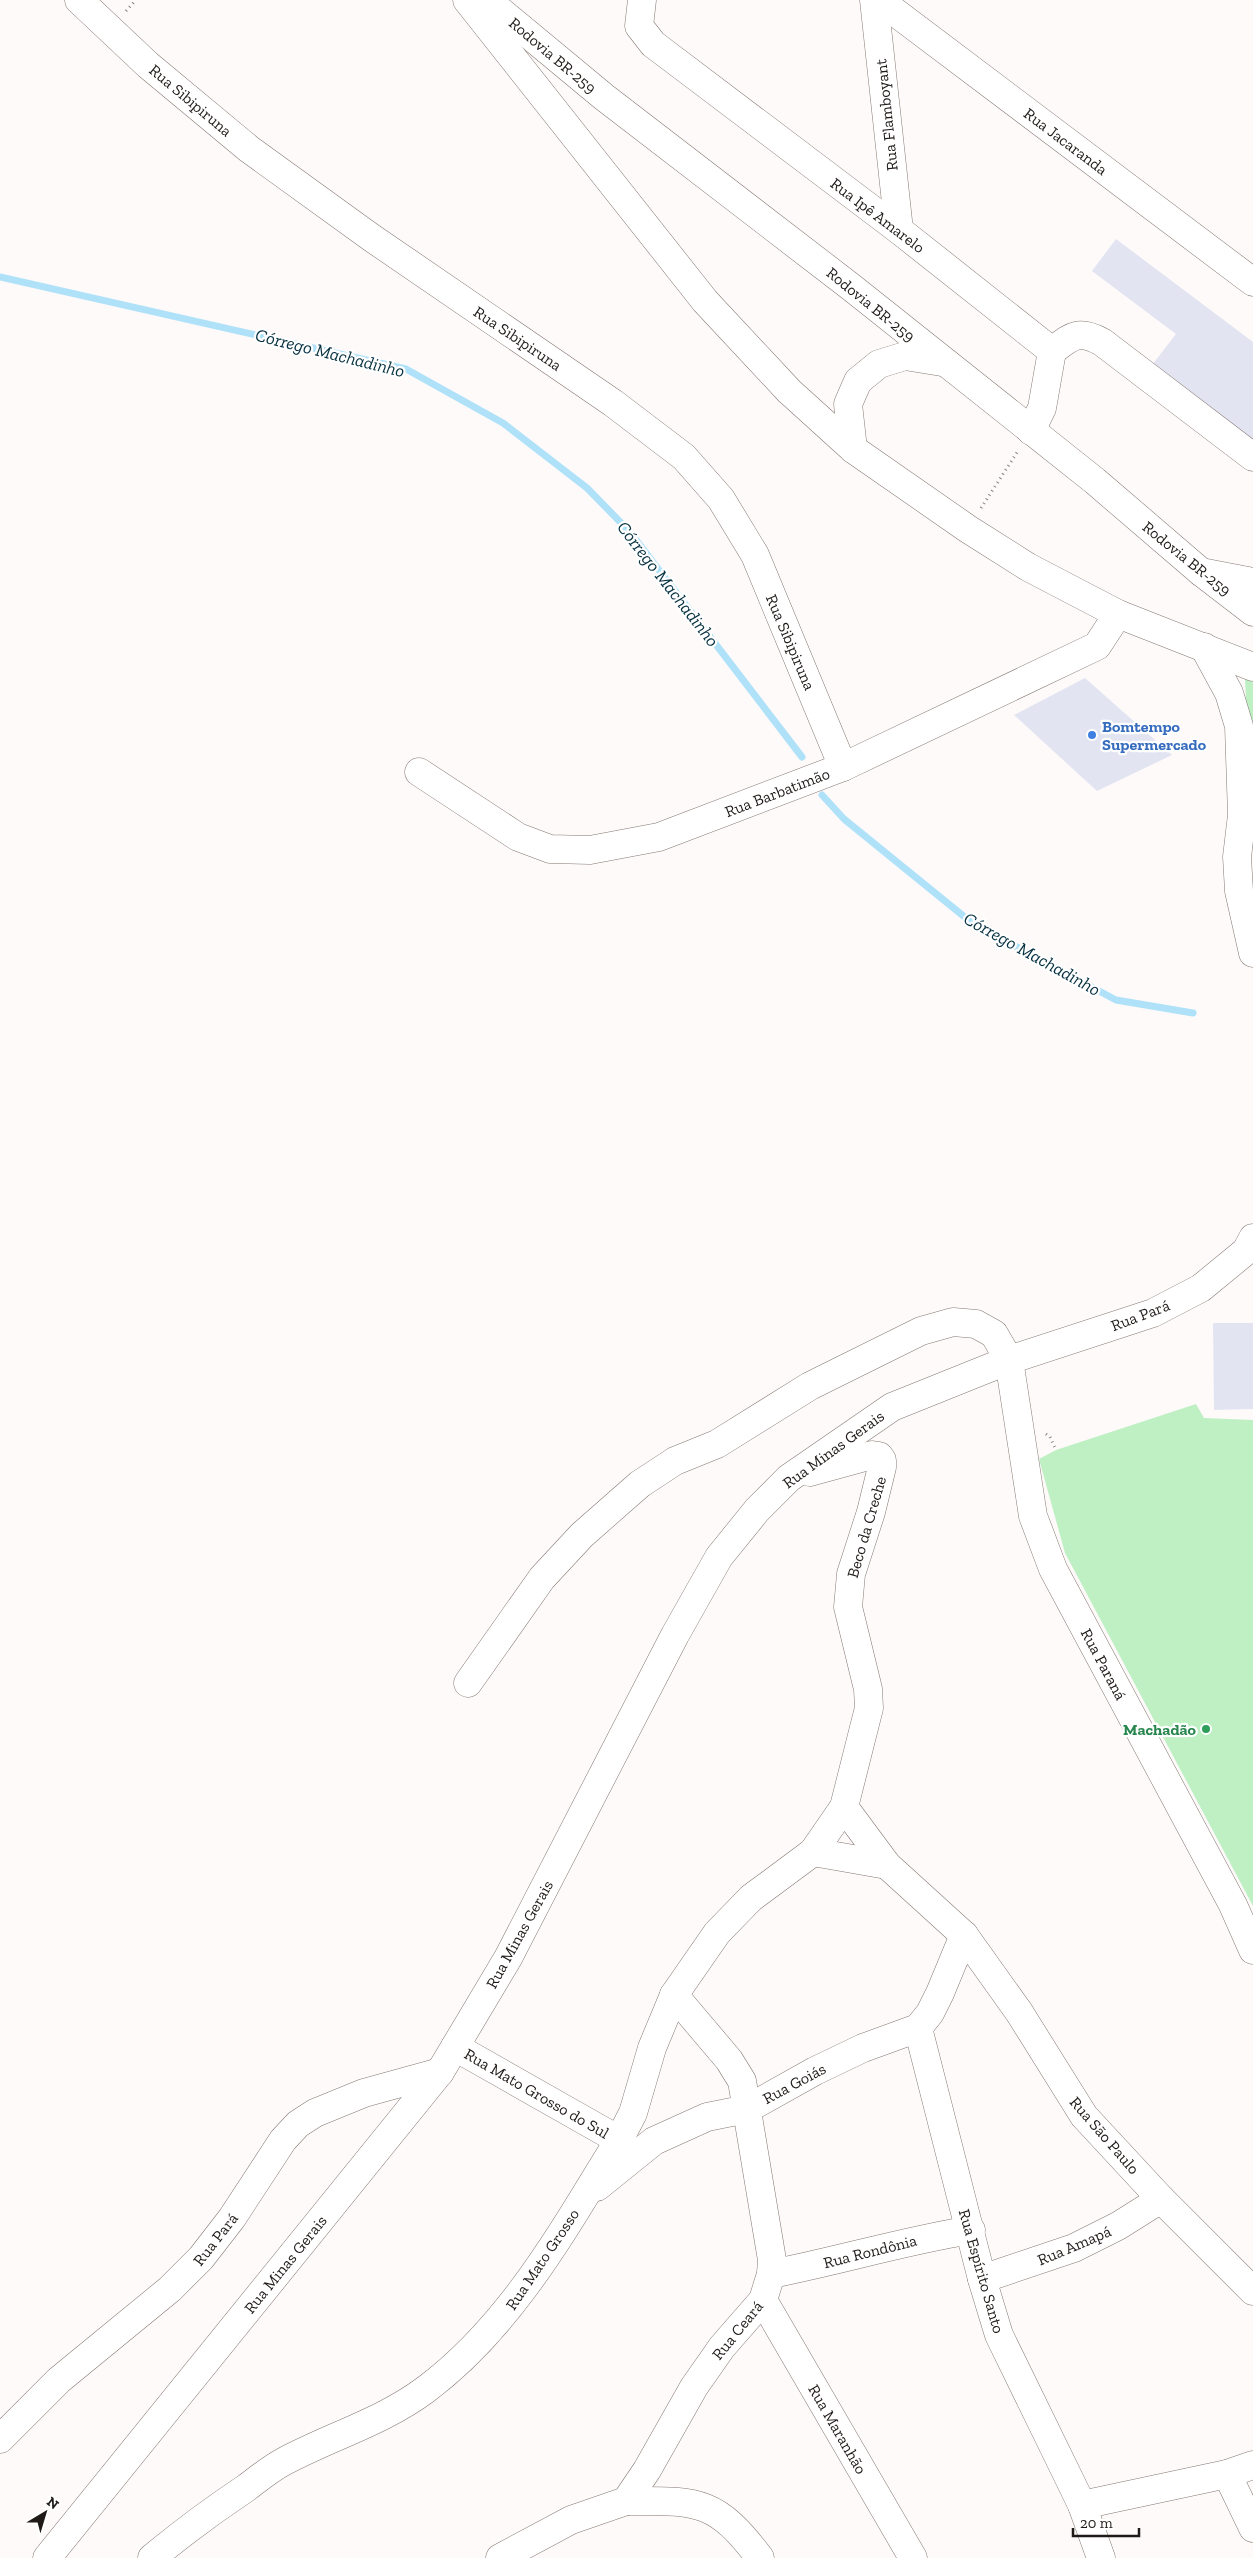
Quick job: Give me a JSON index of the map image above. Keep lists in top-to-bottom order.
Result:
{
  "streets": {
    "main road": [
      "Rodovia BR-259",
      "Rua Sibipiruna",
      "Rua Flamboyant",
      "Rua Jacaranda",
      "Rua Ipê Amarelo",
      "Rua Barbatimão",
      "Rua Pará",
      "Rua Minas Gerais",
      "Beco da Creche",
      "Rua Paraná",
      "Rua Goiás",
      "Rua Mato Grosso do Sul",
      "Rua São Paulo",
      "Rua Amapá",
      "Rua Rondônia",
      "Rua Mato Grosso",
      "Rua Espírito Santo",
      "Rua Ceará",
      "Rua Maranhão"
    ]
  },
  "crossings": [
    ["Rua Sibipiruna", "Rua Barbatimão"],
    ["Rua Flamboyant", "Rua Ipê Amarelo"],
    ["Rua Pará", "Rua Minas Gerais"],
    ["Rua Pará", "Rua Paraná"],
    ["Rua Minas Gerais", "Beco da Creche"],
    ["Rua Minas Gerais", "Rua Paraná"],
    ["Rua Minas Gerais", "Rua Mato Grosso do Sul"],
    ["Beco da Creche", "Rua São Paulo"],
    ["Beco da Creche", "Rua Mato Grosso"],
    ["Rua Goiás", "Rua Mato Grosso"],
    ["Rua Goiás", "Rua Espírito Santo"],
    ["Rua Goiás", "Rua Ceará"],
    ["Rua Mato Grosso do Sul", "Rua Mato Grosso"],
    ["Rua São Paulo", "Rua Amapá"],
    ["Rua São Paulo", "Rua Mato Grosso"],
    ["Rua Amapá", "Rua Espírito Santo"],
    ["Rua Rondônia", "Rua Espírito Santo"],
    ["Rua Rondônia", "Rua Ceará"],
    ["Rua Mato Grosso", "Rua Ceará"],
    ["Rua Ceará", "Rua Maranhão"]
  ],
  "water": ["Córrego Machadinho"],
  "places": ["Bomtempo Supermercado", "Machadão"],
  "scale_bar": "20 m",
  "north": "top right"
}
